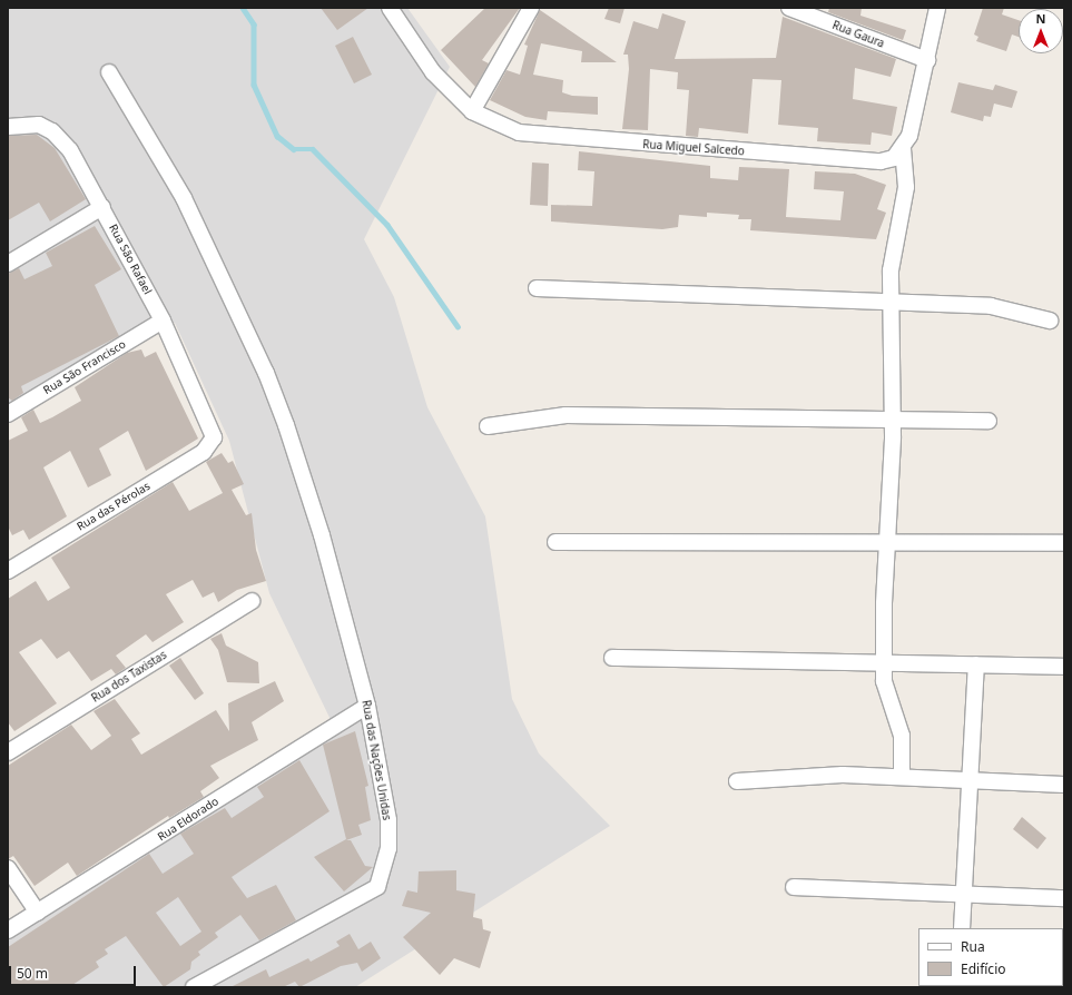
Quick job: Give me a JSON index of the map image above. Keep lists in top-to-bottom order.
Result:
{
  "streets": {
    "street": [
      "Rua Gaura",
      "Rua Miguel Salcedo",
      "Rua São Rafael",
      "Rua São Francisco",
      "Rua das Pérolas",
      "Rua dos Taxistas",
      "Rua das Nações Unidas",
      "Rua Eldorado"
    ]
  },
  "crossings": [
    ["Rua São Rafael", "Rua São Francisco"],
    ["Rua São Rafael", "Rua das Pérolas"],
    ["Rua das Nações Unidas", "Rua Eldorado"]
  ],
  "legend": ["Rua", "Edifício"],
  "scale_bar": "50 m",
  "north": "top"
}
